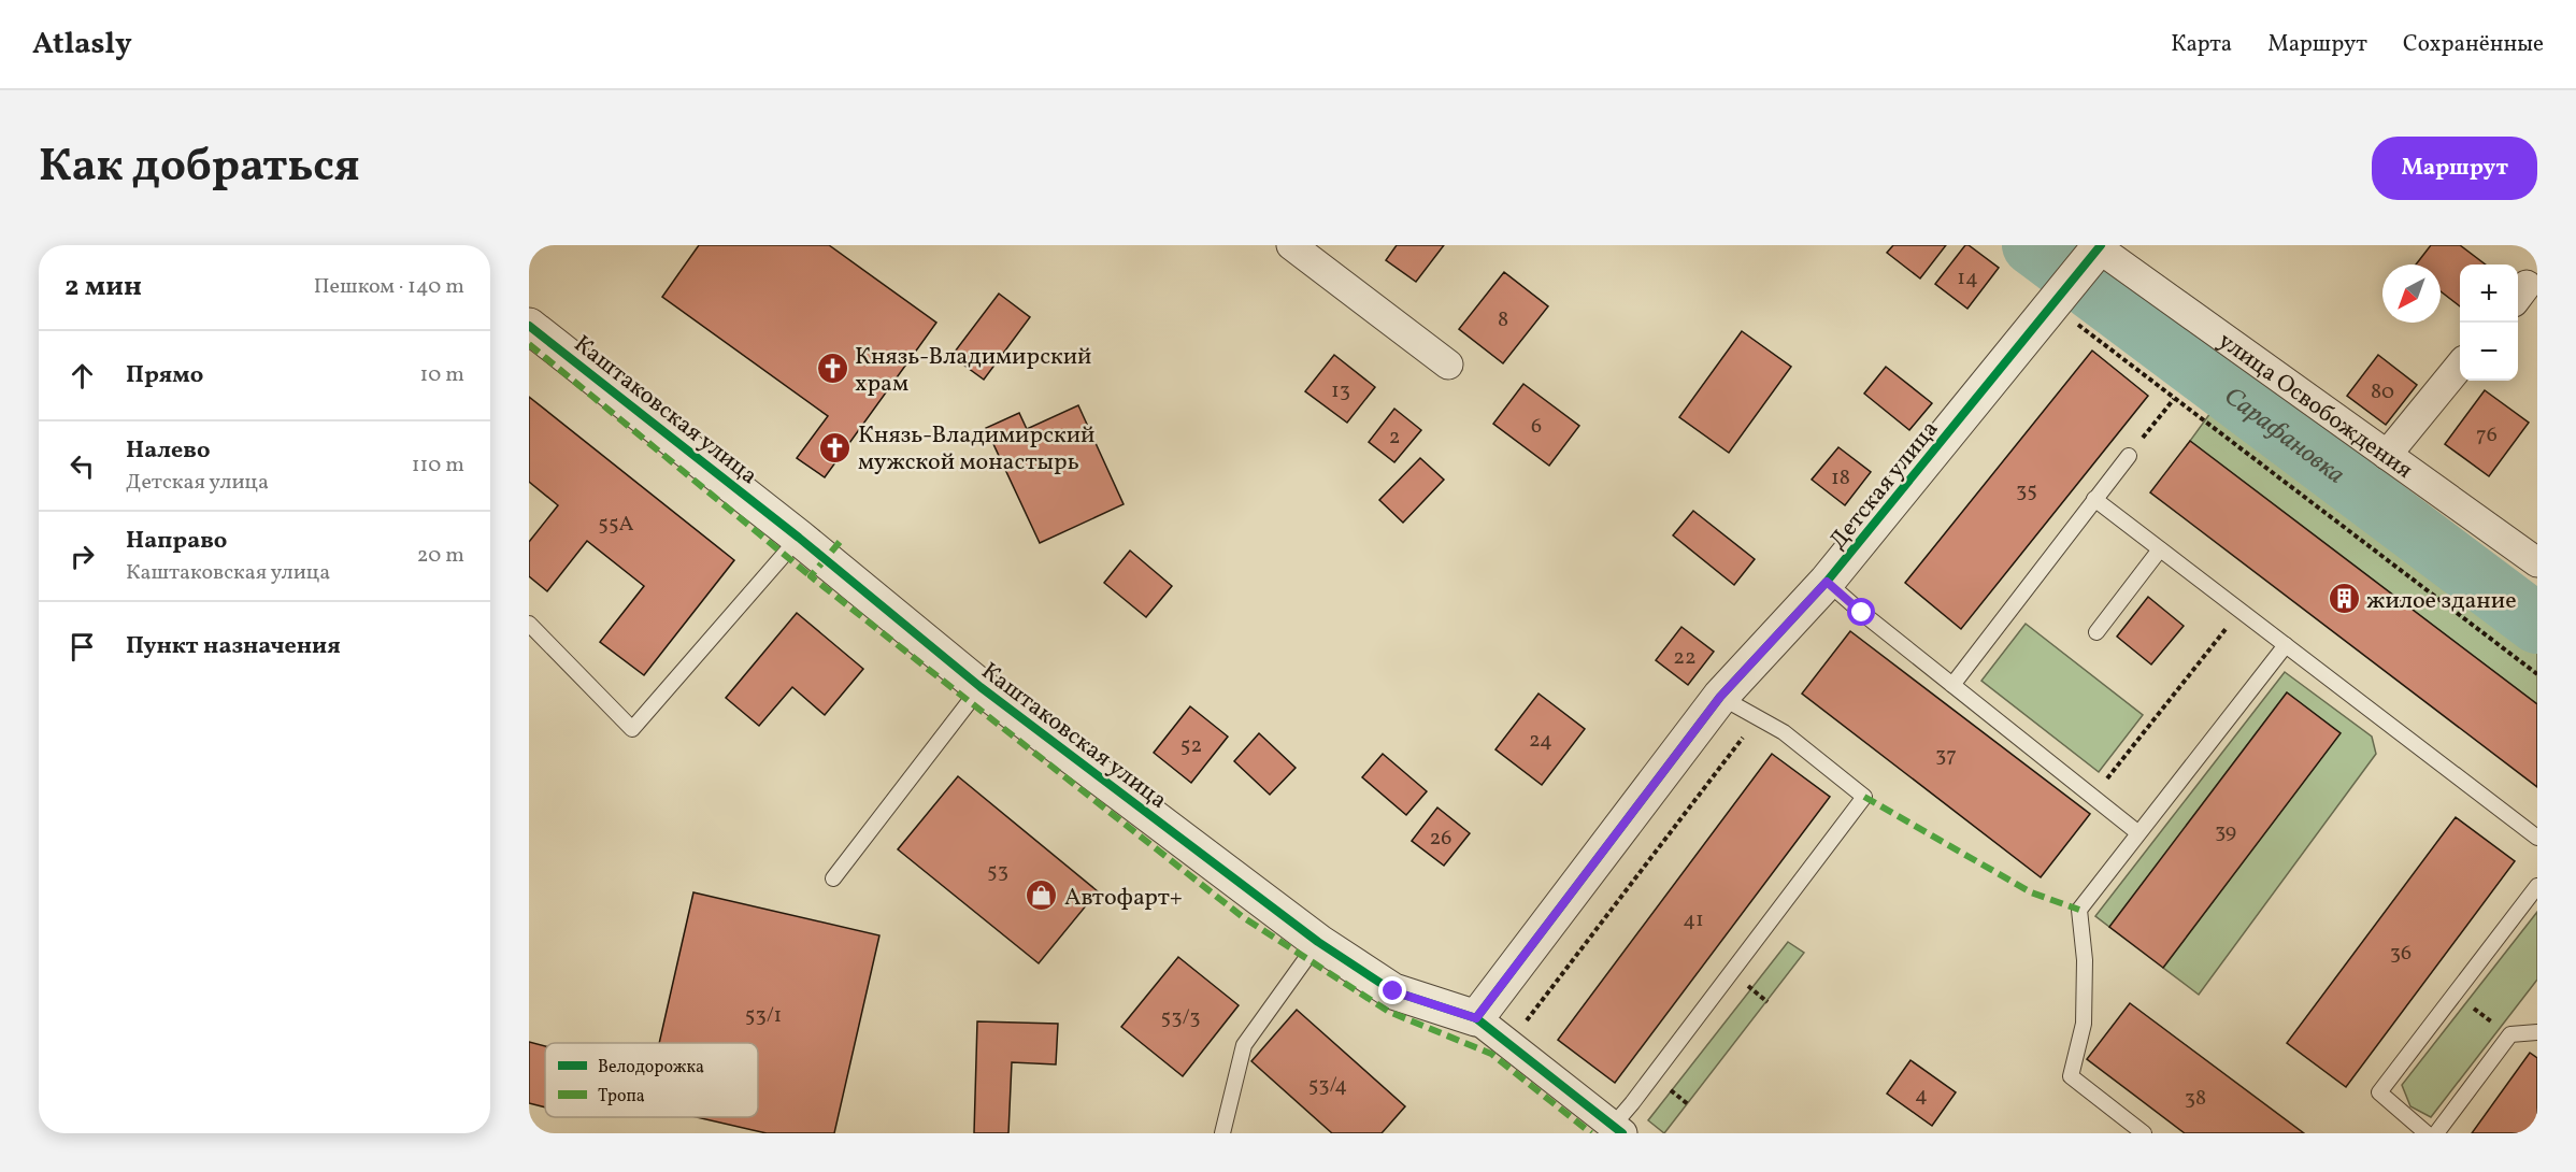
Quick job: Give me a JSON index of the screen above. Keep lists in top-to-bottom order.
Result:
{
  "streets": {
    "street": ["улица Освобождения", "Каштаковская улица", "Детская улица"]
  },
  "crossings": [
    ["улица Освобождения", "Детская улица"],
    ["Каштаковская улица", "Детская улица"]
  ],
  "water": ["Сарафановка"],
  "places": {
    "church": ["Князь-Владимирский храм", "Князь-Владимирский мужской монастырь"],
    "building": ["жилое здание"],
    "shop": ["Автофарт+"]
  },
  "house_numbers": [
    "14",
    "8",
    "13",
    "80",
    "6",
    "76",
    "2",
    "18",
    "35",
    "55А",
    "22",
    "24",
    "52",
    "37",
    "39",
    "26",
    "53",
    "41",
    "36",
    "53/1",
    "53/3",
    "53/4",
    "4",
    "38"
  ],
  "legend": ["Велодорожка", "Тропа"],
  "north": "bottom left",
  "page": {
    "header": "Atlasly",
    "nav": ["Карта", "Маршрут", "Сохранённые"],
    "title": "Как добраться",
    "buttons": "Маршрут",
    "heading": ["2 мин", "Пешком · 140 m"],
    "map_buttons": ["+", "−"],
    "list": [
      ["Прямо", "10 m"],
      ["Налево", "Детская улица", "110 m"],
      ["Направо", "Каштаковская улица", "20 m"],
      "Пункт назначения"
    ]
  }
}
